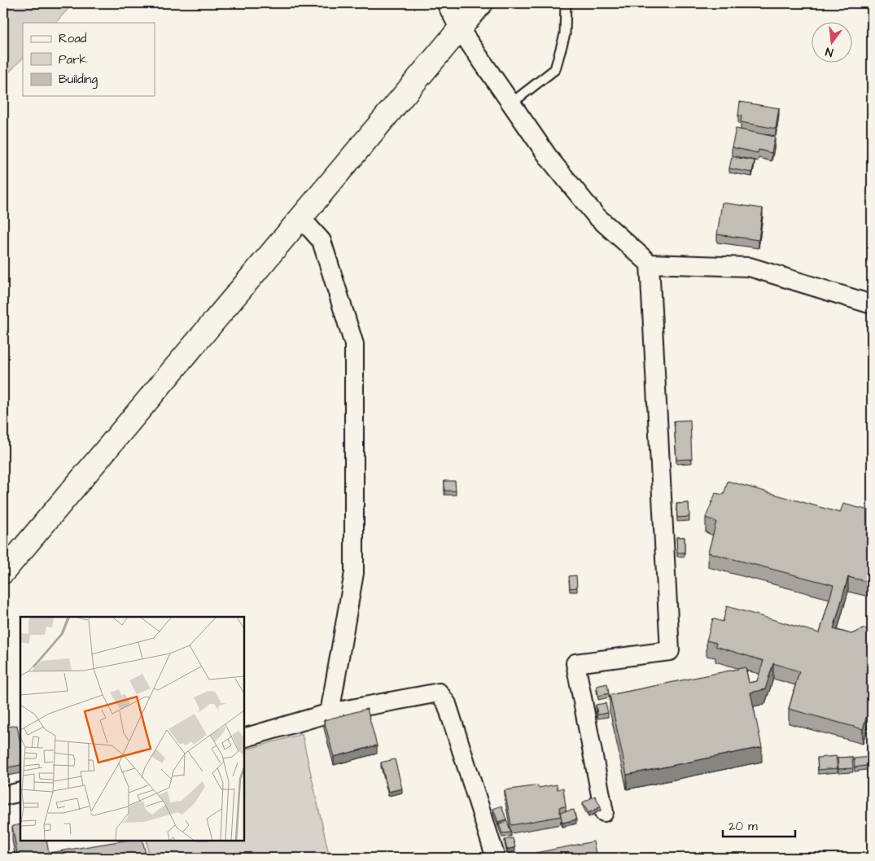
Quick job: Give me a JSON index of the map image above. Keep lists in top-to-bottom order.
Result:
{
  "legend": ["Road", "Park", "Building"],
  "scale_bar": "20 m",
  "north": "bottom"
}
